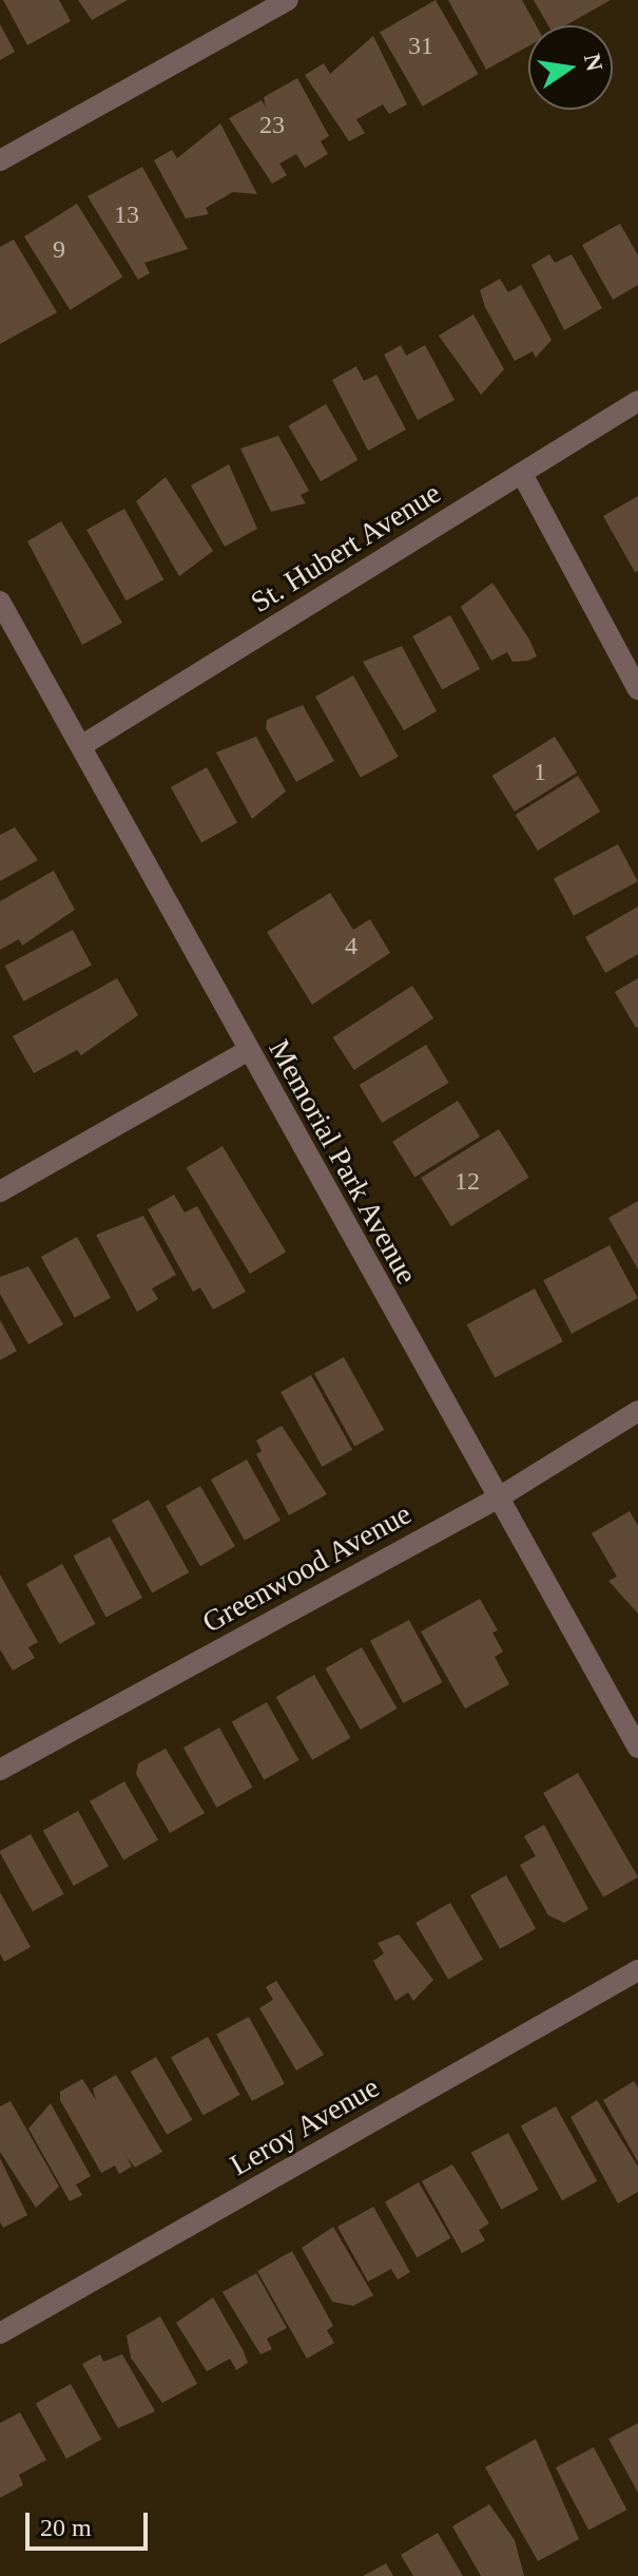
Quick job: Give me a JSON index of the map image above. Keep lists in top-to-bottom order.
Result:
{
  "streets": {
    "street": [
      "St. Hubert Avenue",
      "Memorial Park Avenue",
      "Greenwood Avenue",
      "Leroy Avenue"
    ]
  },
  "crossings": [
    ["St. Hubert Avenue", "Memorial Park Avenue"],
    ["Memorial Park Avenue", "Greenwood Avenue"]
  ],
  "house_numbers": [
    "31",
    "23",
    "13",
    "9",
    "1",
    "4",
    "12"
  ],
  "scale_bar": "20 m",
  "north": "right"
}
